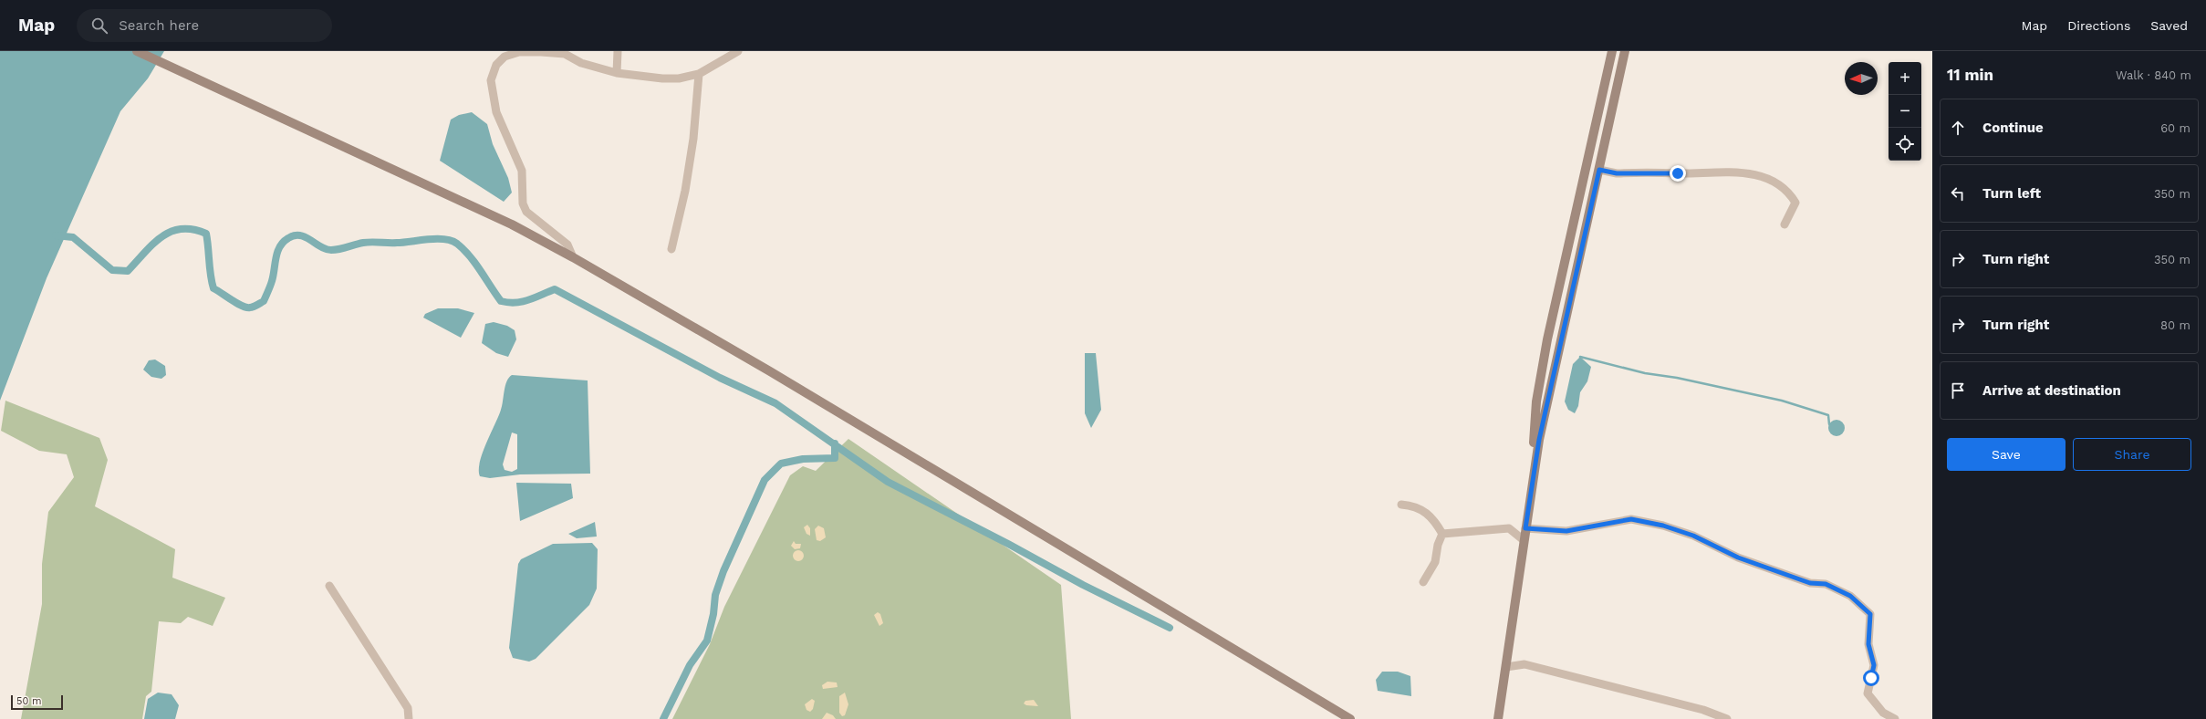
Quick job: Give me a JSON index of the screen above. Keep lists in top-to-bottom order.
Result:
{
  "scale_bar": "50 m",
  "north": "left",
  "page": {
    "header": "Map",
    "search": "Search here",
    "nav": ["Map", "Directions", "Saved"],
    "heading": ["11 min", "Walk · 840 m"],
    "map_buttons": ["+", "−"],
    "list": [
      ["Continue", "60 m"],
      ["Turn left", "350 m"],
      ["Turn right", "350 m"],
      ["Turn right", "80 m"],
      "Arrive at destination"
    ],
    "buttons": ["Save", "Share"],
    "scale": "50 m"
  }
}
